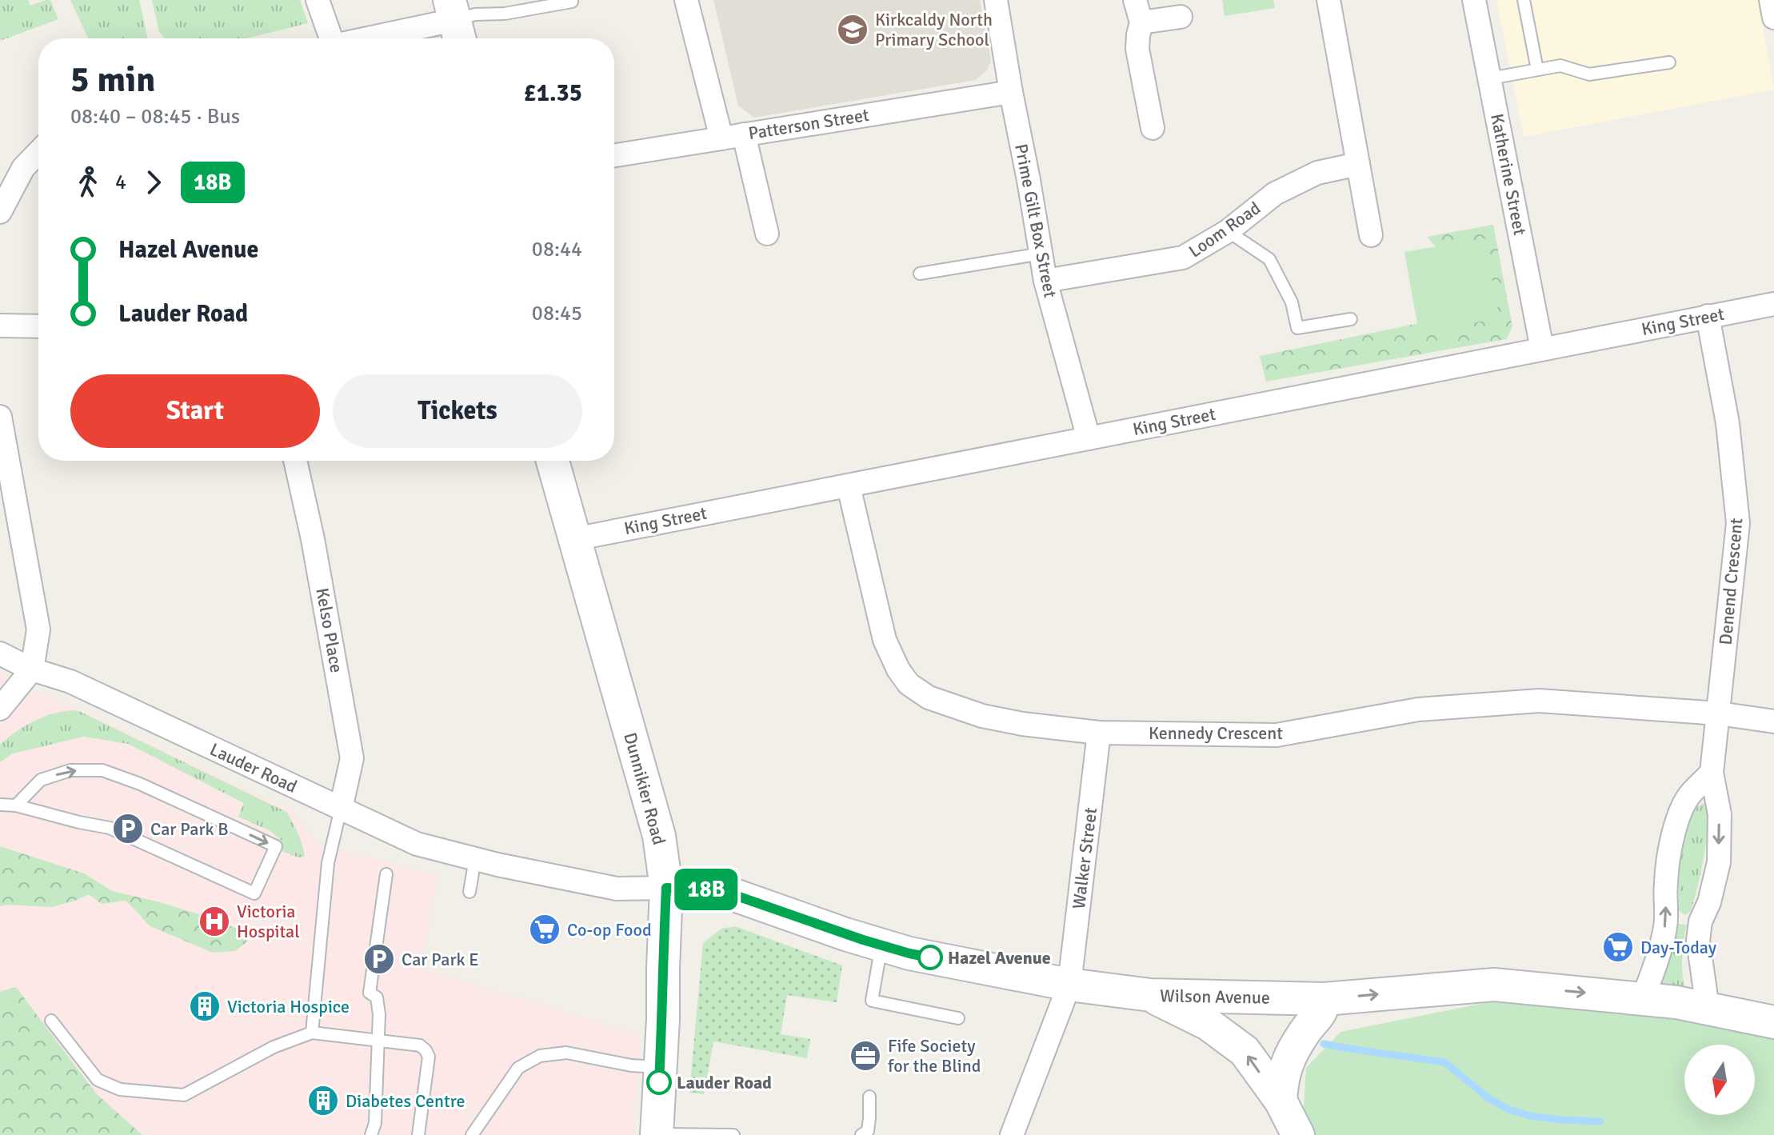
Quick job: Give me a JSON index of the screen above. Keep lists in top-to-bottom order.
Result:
{
  "streets": {
    "street": [
      "Patterson Street",
      "Katherine Street",
      "Prime Gilt Box Street",
      "Loom Road",
      "King Street",
      "Denend Crescent",
      "Kelso Place",
      "Kennedy Crescent",
      "Lauder Road",
      "Dunnikier Road",
      "Walker Street",
      "Wilson Avenue"
    ]
  },
  "crossings": [
    ["Patterson Street", "Prime Gilt Box Street"],
    ["Katherine Street", "King Street"],
    ["Prime Gilt Box Street", "Loom Road"],
    ["Prime Gilt Box Street", "King Street"],
    ["King Street", "Denend Crescent"],
    ["King Street", "Kennedy Crescent"],
    ["King Street", "Dunnikier Road"],
    ["Denend Crescent", "Kennedy Crescent"],
    ["Denend Crescent", "Wilson Avenue"],
    ["Kelso Place", "Lauder Road"],
    ["Kennedy Crescent", "Walker Street"],
    ["Lauder Road", "Dunnikier Road"],
    ["Lauder Road", "Wilson Avenue"],
    ["Dunnikier Road", "Wilson Avenue"],
    ["Walker Street", "Wilson Avenue"]
  ],
  "places": {
    "school or university": ["Kirkcaldy North Primary School"],
    "parking": ["Car Park B", "Car Park E"],
    "hospital": ["Victoria Hospital"],
    "supermarket": ["Co-op Food", "Day-Today"],
    "other": ["Hazel Avenue", "Lauder Road"],
    "building": ["Victoria Hospice", "Diabetes Centre"],
    "office": ["Fife Society for the Blind"]
  },
  "lines": ["bus line 18B"],
  "north": "bottom",
  "page": {
    "on_map": "18B",
    "heading": ["5 min", "08:40 – 08:45 · Bus", "£1.35"],
    "legs": ["4", "18B"],
    "list": [
      {
        "name": "Hazel Avenue",
        "value": "08:44"
      },
      {
        "name": "Lauder Road",
        "value": "08:45"
      }
    ],
    "buttons": ["Start", "Tickets"]
  }
}
